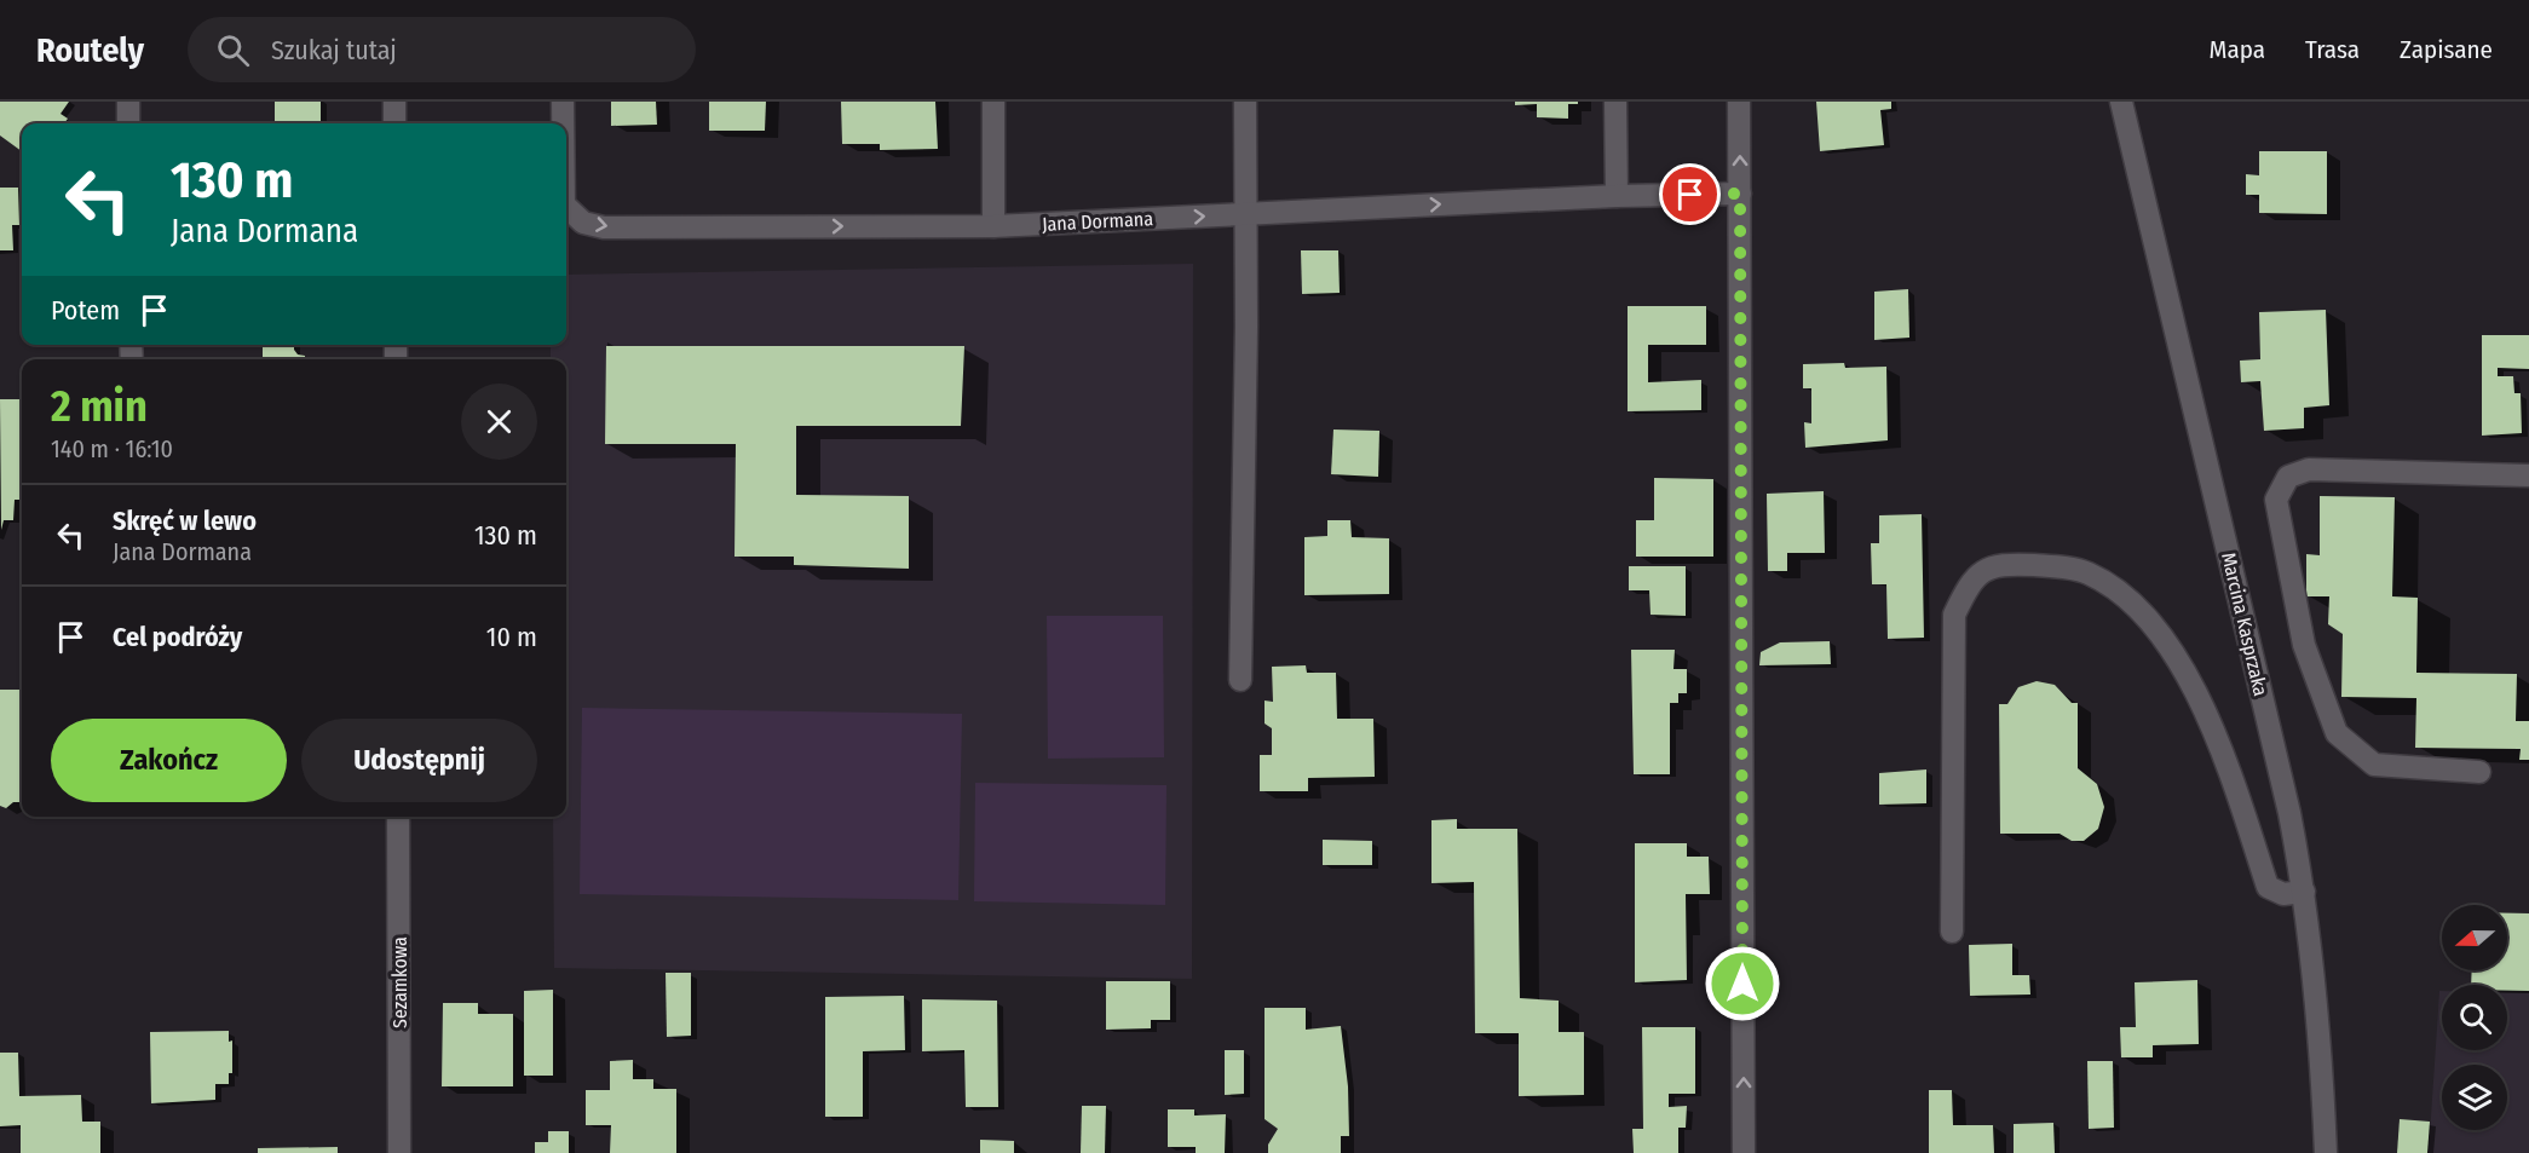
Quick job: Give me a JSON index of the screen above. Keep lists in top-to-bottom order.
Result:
{
  "streets": {
    "street": ["Jana Dormana", "Marcina Kasprzaka", "Sezamkowa"]
  },
  "one_way": ["Jana Dormana"],
  "north": "left",
  "page": {
    "header": "Routely",
    "search": "Szukaj tutaj",
    "nav": ["Mapa", "Trasa", "Zapisane"],
    "turn": ["130 m", "Jana Dormana"],
    "then": "Potem",
    "heading": ["2 min", "140 m · 16:10"],
    "list": [
      {
        "name": "Skręć w lewo",
        "note": "Jana Dormana",
        "value": "130 m"
      },
      {
        "name": "Cel podróży",
        "value": "10 m"
      }
    ],
    "buttons": ["Zakończ", "Udostępnij"]
  }
}
